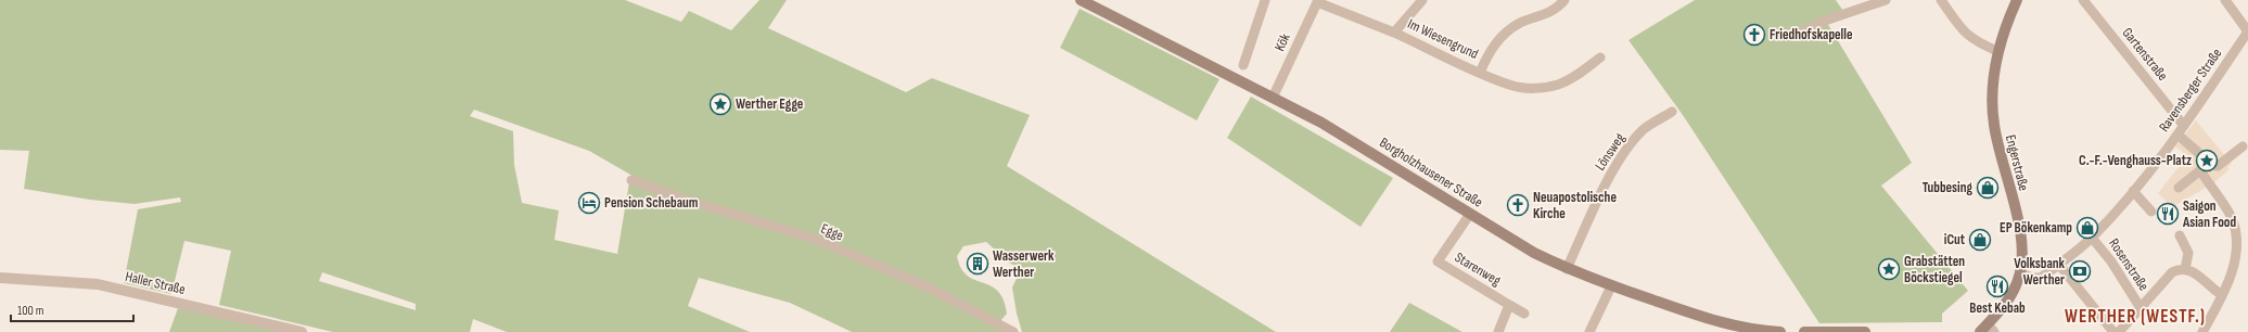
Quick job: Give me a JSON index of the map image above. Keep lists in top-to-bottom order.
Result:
{
  "streets": {
    "main road": ["Engerstraße", "Borgholzhausener Straße"],
    "street": [
      "Im Wiesengrund",
      "Kök",
      "Gartenstraße",
      "Ravensberger Straße",
      "Lönsweg",
      "Egge",
      "Rosenstraße",
      "Starenweg",
      "Haller Straße"
    ]
  },
  "crossings": [
    ["Im Wiesengrund", "Kök"],
    ["Kök", "Borgholzhausener Straße"],
    ["Gartenstraße", "Ravensberger Straße"],
    ["Ravensberger Straße", "Engerstraße"],
    ["Ravensberger Straße", "Rosenstraße"],
    ["Lönsweg", "Borgholzhausener Straße"],
    ["Borgholzhausener Straße", "Starenweg"]
  ],
  "districts": ["WERTHER (WESTF.)"],
  "places": {
    "church": ["Friedhofskapelle", "Neuapostolische Kirche"],
    "place": ["Werther Egge", "C.-F.-Venghauss-Platz", "Grabstätten Böckstiegel"],
    "shop": ["Tubbesing", "EP Bökenkamp", "iCut"],
    "hotel": ["Pension Schebaum"],
    "restaurant": ["Saigon Asian Food", "Best Kebab"],
    "building": ["Wasserwerk Werther"],
    "bank": ["Volksbank Werther"]
  },
  "scale_bar": "100 m"
}
